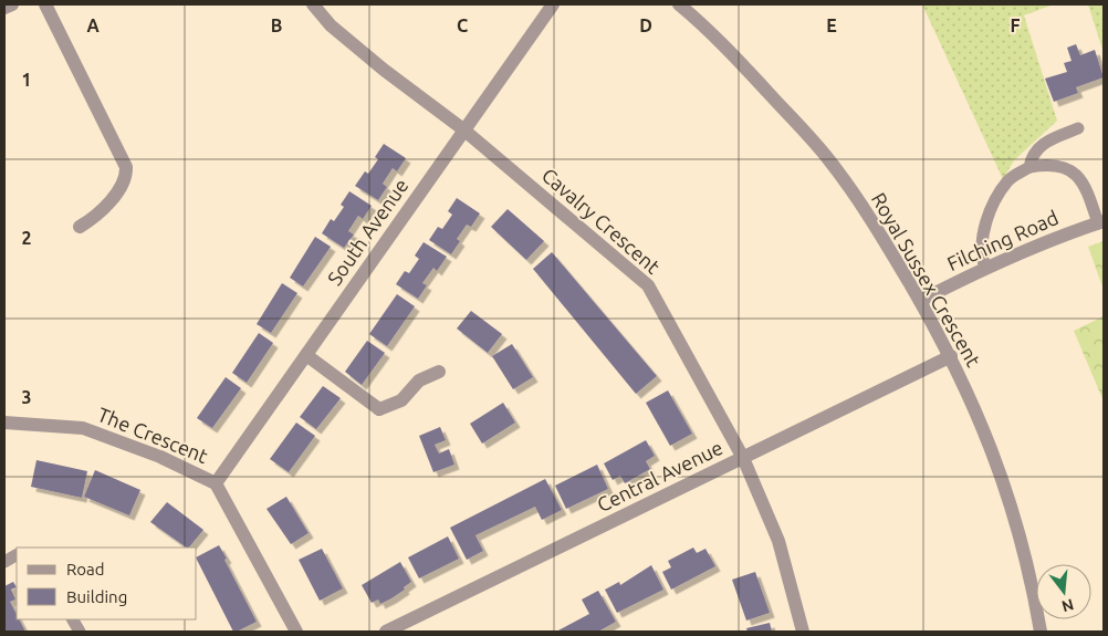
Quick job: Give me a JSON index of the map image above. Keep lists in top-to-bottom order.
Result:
{
  "streets": {
    "street": [
      "Cavalry Crescent",
      "South Avenue",
      "Filching Road",
      "Royal Sussex Crescent",
      "The Crescent",
      "Central Avenue"
    ]
  },
  "crossings": [
    ["Cavalry Crescent", "South Avenue"],
    ["Cavalry Crescent", "Central Avenue"],
    ["South Avenue", "The Crescent"],
    ["Filching Road", "Royal Sussex Crescent"],
    ["Royal Sussex Crescent", "Central Avenue"]
  ],
  "legend": ["Road", "Building"],
  "north": "bottom",
  "grid": {
    "columns": [
      "A",
      "B",
      "C",
      "D",
      "E",
      "F"
    ],
    "rows": ["1", "2", "3"]
  }
}
